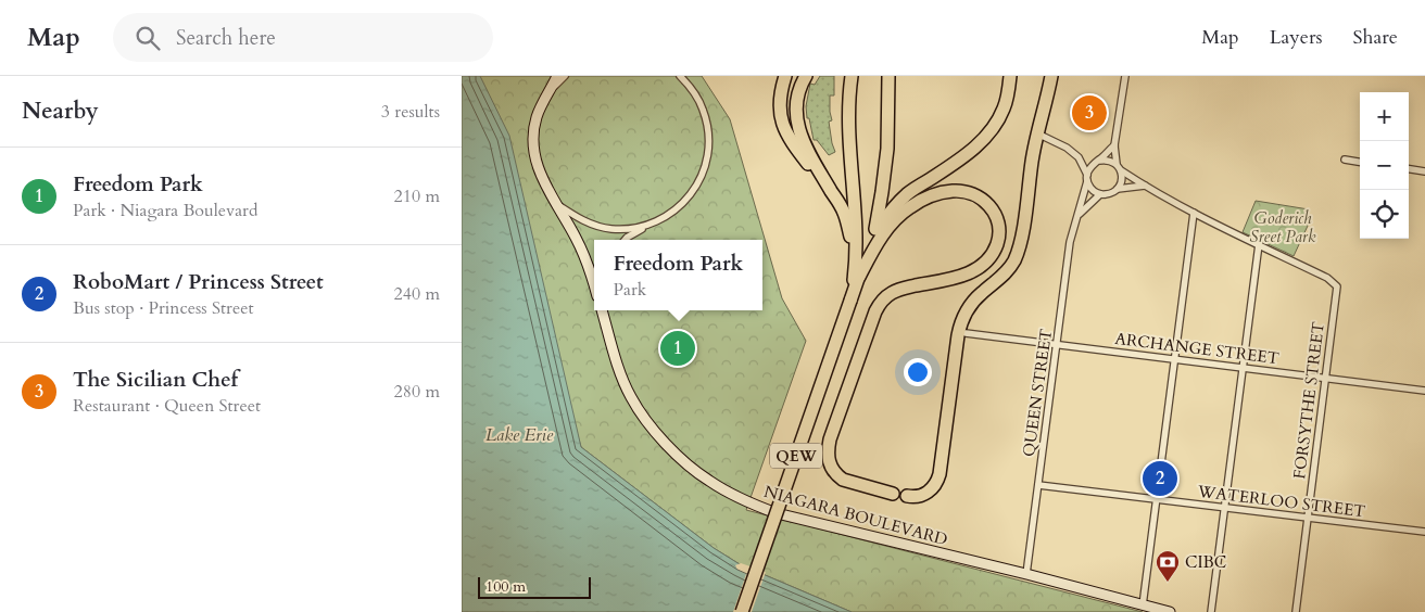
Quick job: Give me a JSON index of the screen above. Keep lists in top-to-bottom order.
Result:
{
  "streets": {
    "highway": ["QEW"],
    "main road": ["NIAGARA BOULEVARD"],
    "street": [
      "ARCHANGE STREET",
      "QUEEN STREET",
      "FORSYTHE STREET",
      "WATERLOO STREET"
    ]
  },
  "crossings": [
    ["ARCHANGE STREET", "QUEEN STREET"],
    ["ARCHANGE STREET", "FORSYTHE STREET"],
    ["QUEEN STREET", "WATERLOO STREET"],
    ["QUEEN STREET", "NIAGARA BOULEVARD"],
    ["FORSYTHE STREET", "WATERLOO STREET"]
  ],
  "water": ["Lake Erie"],
  "parks": ["Goderich Sreet Park"],
  "places": {
    "bank": ["CIBC"]
  },
  "scale_bar": "100 m",
  "page": {
    "header": "Map",
    "search": "Search here",
    "nav": ["Map", "Layers", "Share"],
    "heading": ["Nearby", "3 results"],
    "map_buttons": ["+", "−"],
    "pins": ["3", "1", "2"],
    "list": [
      {
        "mark": "1",
        "name": "Freedom Park",
        "note": "Park · Niagara Boulevard",
        "value": "210 m"
      },
      {
        "mark": "2",
        "name": "RoboMart / Princess Street",
        "note": "Bus stop · Princess Street",
        "value": "240 m"
      },
      {
        "mark": "3",
        "name": "The Sicilian Chef",
        "note": "Restaurant · Queen Street",
        "value": "280 m"
      }
    ],
    "popup": ["Freedom Park", "Park"],
    "scale": "100 m"
  }
}
